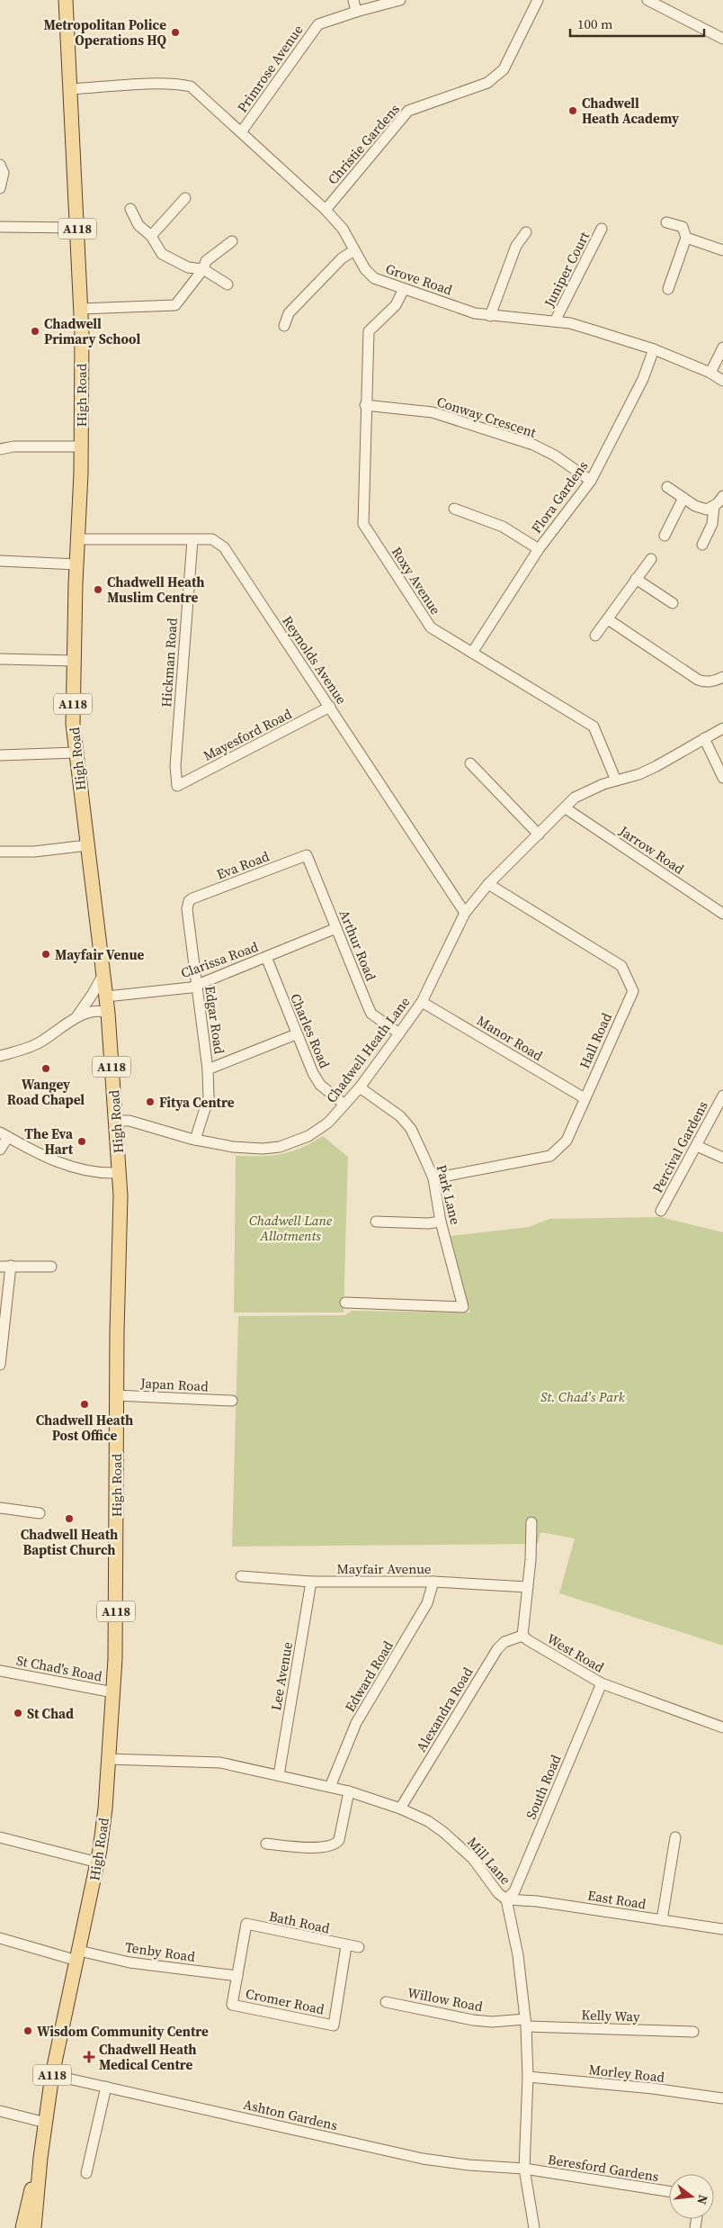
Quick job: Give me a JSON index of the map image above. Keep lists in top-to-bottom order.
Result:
{
  "streets": {
    "main road": ["A118", "High Road"],
    "street": [
      "Primrose Avenue",
      "Christie Gardens",
      "Juniper Court",
      "Grove Road",
      "Conway Crescent",
      "Flora Gardens",
      "Roxy Avenue",
      "Reynolds Avenue",
      "Hickman Road",
      "Mayesford Road",
      "Jarrow Road",
      "Eva Road",
      "Arthur Road",
      "Clarissa Road",
      "Edgar Road",
      "Charles Road",
      "Manor Road",
      "Hall Road",
      "Chadwell Heath Lane",
      "Percival Gardens",
      "Park Lane",
      "Japan Road",
      "Mayfair Avenue",
      "West Road",
      "St Chad's Road",
      "Lee Avenue",
      "Edward Road",
      "Alexandra Road",
      "South Road",
      "Mill Lane",
      "East Road",
      "Bath Road",
      "Tenby Road",
      "Willow Road",
      "Cromer Road",
      "Kelly Way",
      "Morley Road",
      "Ashton Gardens",
      "Beresford Gardens"
    ]
  },
  "crossings": [
    ["Primrose Avenue", "Grove Road"],
    ["Christie Gardens", "Grove Road"],
    ["Juniper Court", "Grove Road"],
    ["Grove Road", "High Road"],
    ["Grove Road", "Flora Gardens"],
    ["Grove Road", "Roxy Avenue"],
    ["High Road", "Reynolds Avenue"],
    ["High Road", "Clarissa Road"],
    ["High Road", "Chadwell Heath Lane"],
    ["High Road", "Japan Road"],
    ["High Road", "St Chad's Road"],
    ["High Road", "Mill Lane"],
    ["High Road", "Tenby Road"],
    ["High Road", "Ashton Gardens"],
    ["Conway Crescent", "Flora Gardens"],
    ["Conway Crescent", "Roxy Avenue"],
    ["Flora Gardens", "Roxy Avenue"],
    ["Roxy Avenue", "Chadwell Heath Lane"],
    ["Reynolds Avenue", "Hickman Road"],
    ["Reynolds Avenue", "Mayesford Road"],
    ["Reynolds Avenue", "Chadwell Heath Lane"],
    ["Hickman Road", "Mayesford Road"],
    ["Jarrow Road", "Chadwell Heath Lane"],
    ["Eva Road", "Arthur Road"],
    ["Eva Road", "Edgar Road"],
    ["Arthur Road", "Clarissa Road"],
    ["Arthur Road", "Chadwell Heath Lane"],
    ["Clarissa Road", "Edgar Road"],
    ["Clarissa Road", "Charles Road"],
    ["Edgar Road", "Chadwell Heath Lane"],
    ["Charles Road", "Chadwell Heath Lane"],
    ["Manor Road", "Hall Road"],
    ["Manor Road", "Chadwell Heath Lane"],
    ["Hall Road", "Chadwell Heath Lane"],
    ["Hall Road", "Park Lane"],
    ["Chadwell Heath Lane", "Park Lane"],
    ["Mayfair Avenue", "Lee Avenue"],
    ["Mayfair Avenue", "Edward Road"],
    ["West Road", "Alexandra Road"],
    ["West Road", "South Road"],
    ["Lee Avenue", "Mill Lane"],
    ["Edward Road", "Mill Lane"],
    ["Alexandra Road", "Mill Lane"],
    ["South Road", "Mill Lane"],
    ["South Road", "East Road"],
    ["Mill Lane", "East Road"],
    ["Mill Lane", "Willow Road"],
    ["Mill Lane", "Kelly Way"],
    ["Mill Lane", "Morley Road"],
    ["Mill Lane", "Ashton Gardens"],
    ["Mill Lane", "Beresford Gardens"],
    ["Bath Road", "Tenby Road"],
    ["Bath Road", "Cromer Road"],
    ["Tenby Road", "Cromer Road"],
    ["Willow Road", "Kelly Way"],
    ["Ashton Gardens", "Beresford Gardens"]
  ],
  "parks": ["Chadwell Lane Allotments", "St. Chad's Park"],
  "places": {
    "other": [
      "Metropolitan Police Operations HQ",
      "Chadwell Heath Academy",
      "Chadwell Primary School",
      "Chadwell Heath Muslim Centre",
      "Mayfair Venue",
      "Wangey Road Chapel",
      "Fitya Centre",
      "The Eva Hart",
      "Chadwell Heath Post Office",
      "Chadwell Heath Baptist Church",
      "St Chad",
      "Wisdom Community Centre"
    ],
    "health": ["Chadwell Heath Medical Centre"]
  },
  "scale_bar": "100 m",
  "north": "right"
}
